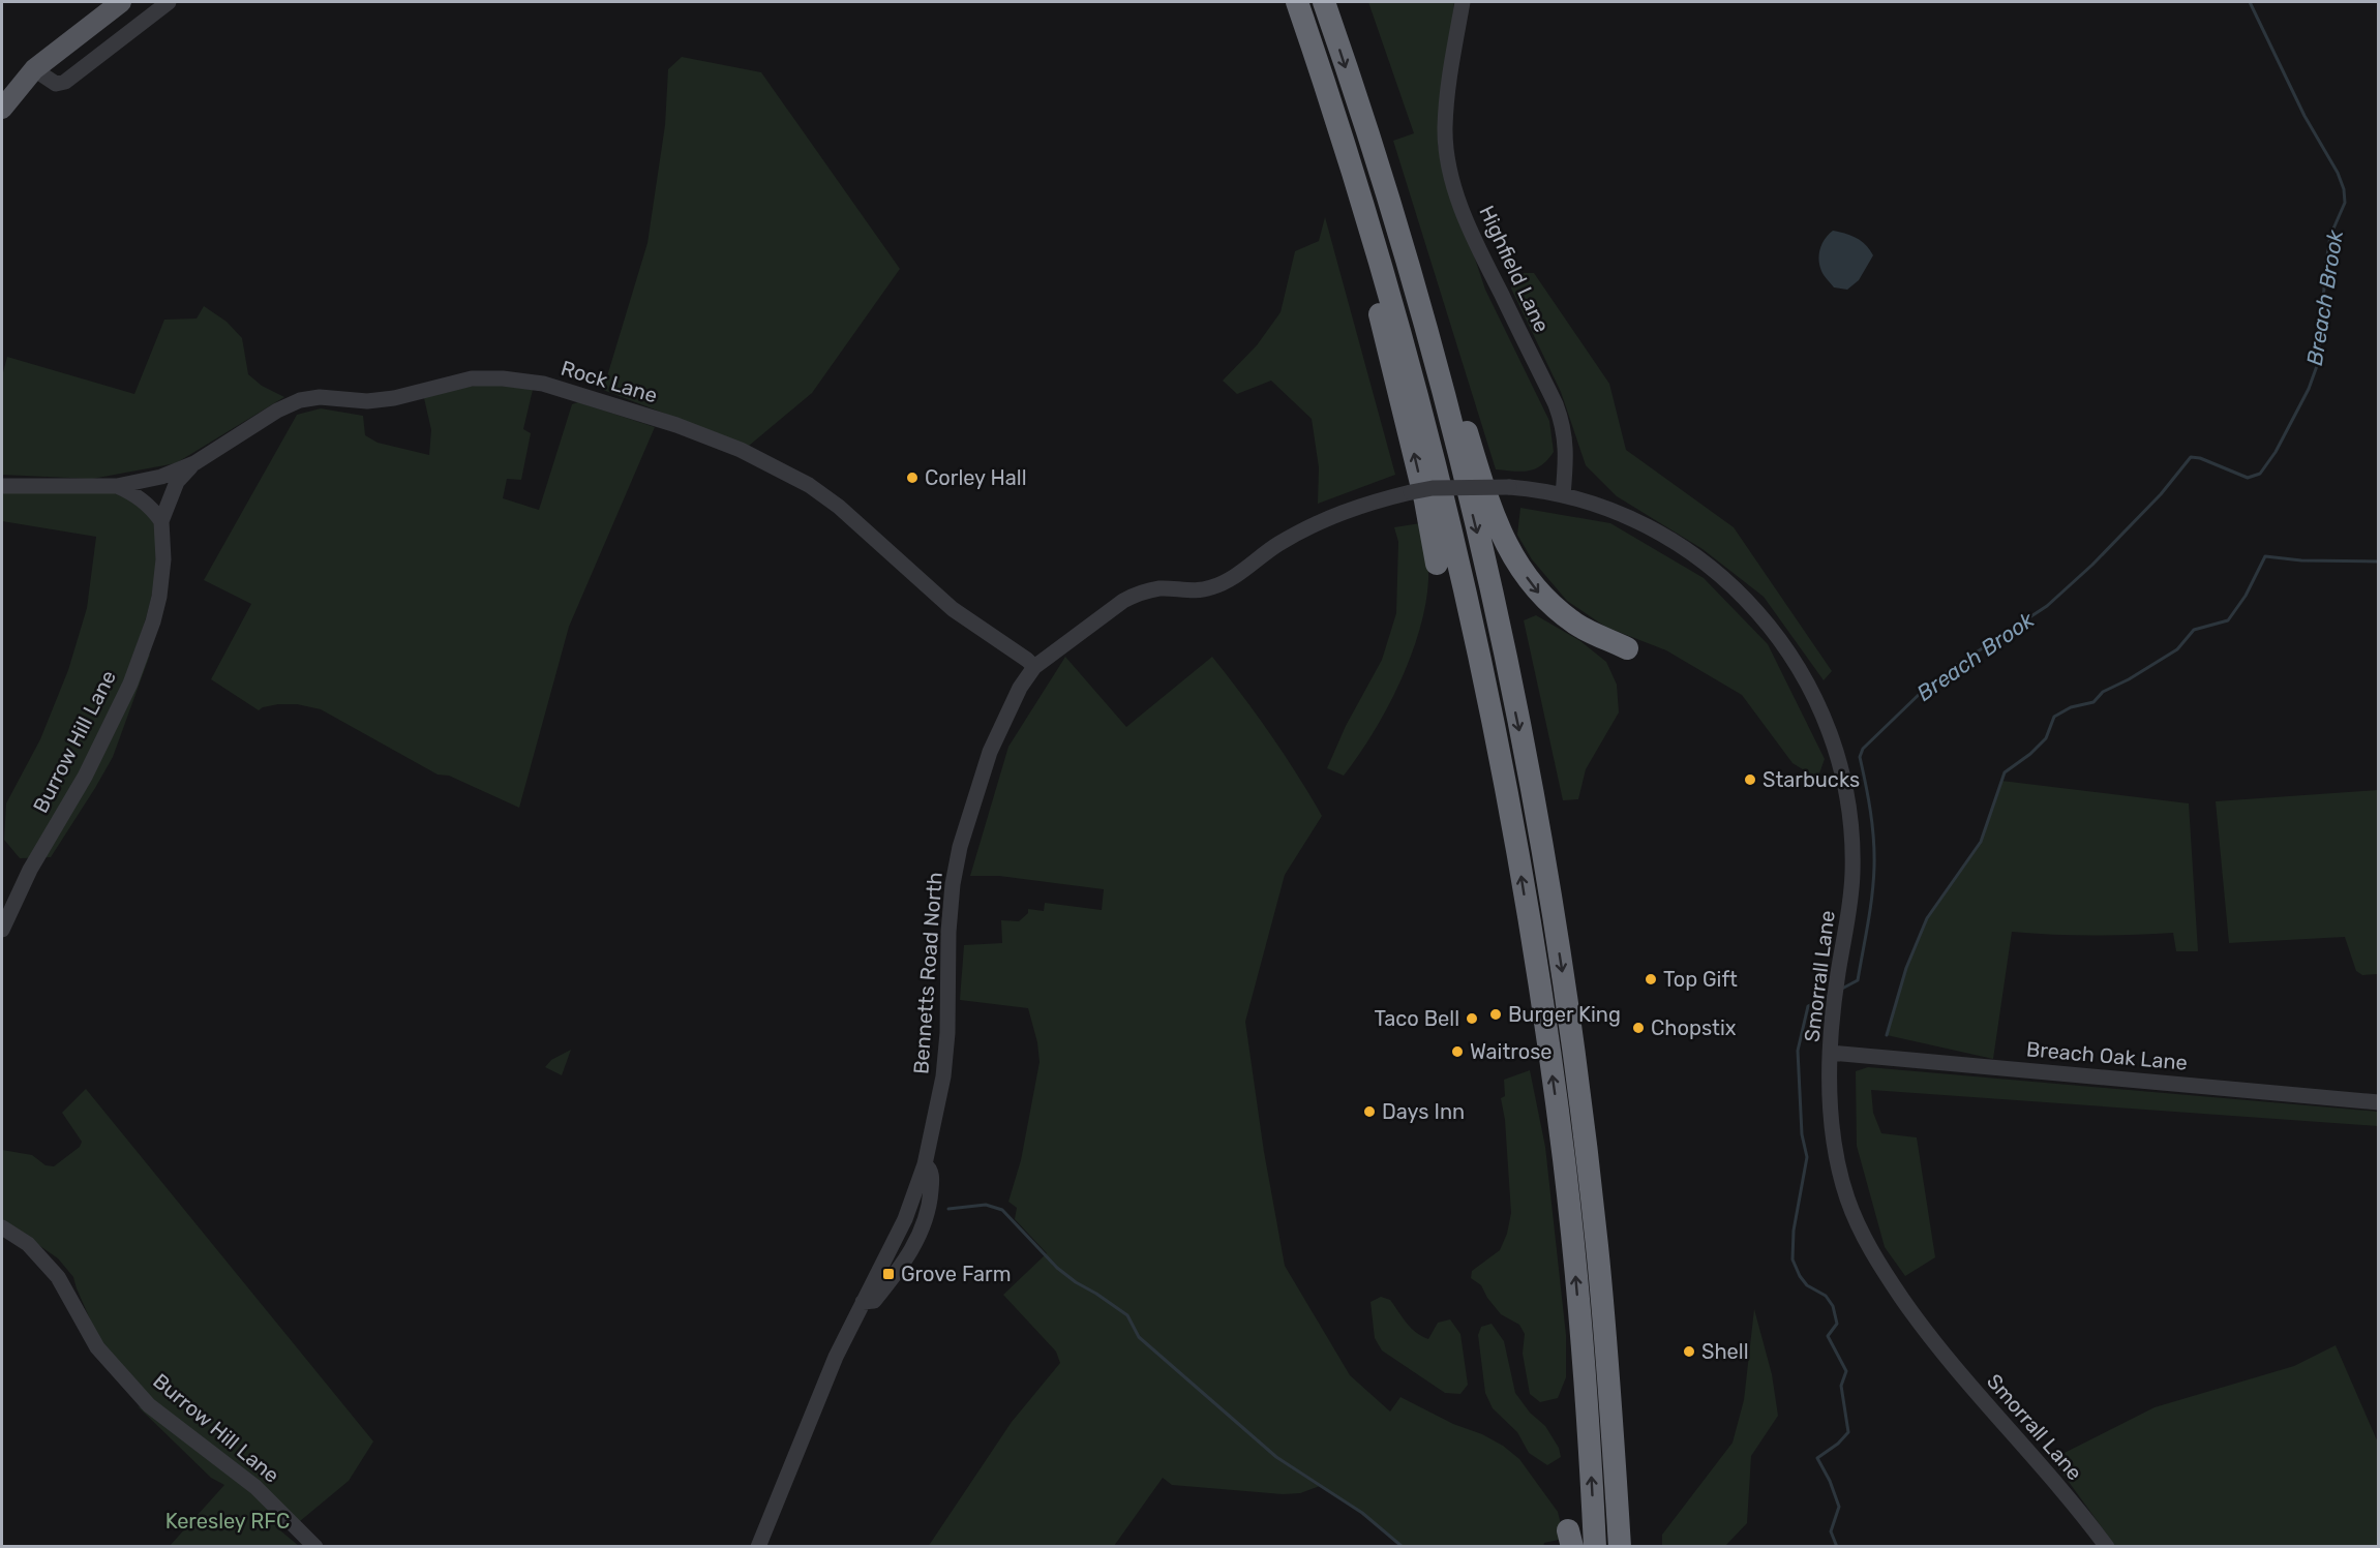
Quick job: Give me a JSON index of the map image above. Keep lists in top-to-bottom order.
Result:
{
  "streets": {
    "street": [
      "Highfield Lane",
      "Rock Lane",
      "Burrow Hill Lane",
      "Bennetts Road North",
      "Smorrall Lane",
      "Breach Oak Lane"
    ]
  },
  "crossings": [
    ["Highfield Lane", "Bennetts Road North"],
    ["Highfield Lane", "Smorrall Lane"],
    ["Rock Lane", "Burrow Hill Lane"],
    ["Rock Lane", "Bennetts Road North"],
    ["Bennetts Road North", "Smorrall Lane"],
    ["Smorrall Lane", "Breach Oak Lane"]
  ],
  "water": ["Breach Brook"],
  "parks": ["Keresley RFC"],
  "places": {
    "other": [
      "Corley Hall",
      "Starbucks",
      "Top Gift",
      "Burger King",
      "Taco Bell",
      "Chopstix",
      "Waitrose",
      "Days Inn",
      "Shell"
    ],
    "transit": ["Grove Farm"]
  }
}
